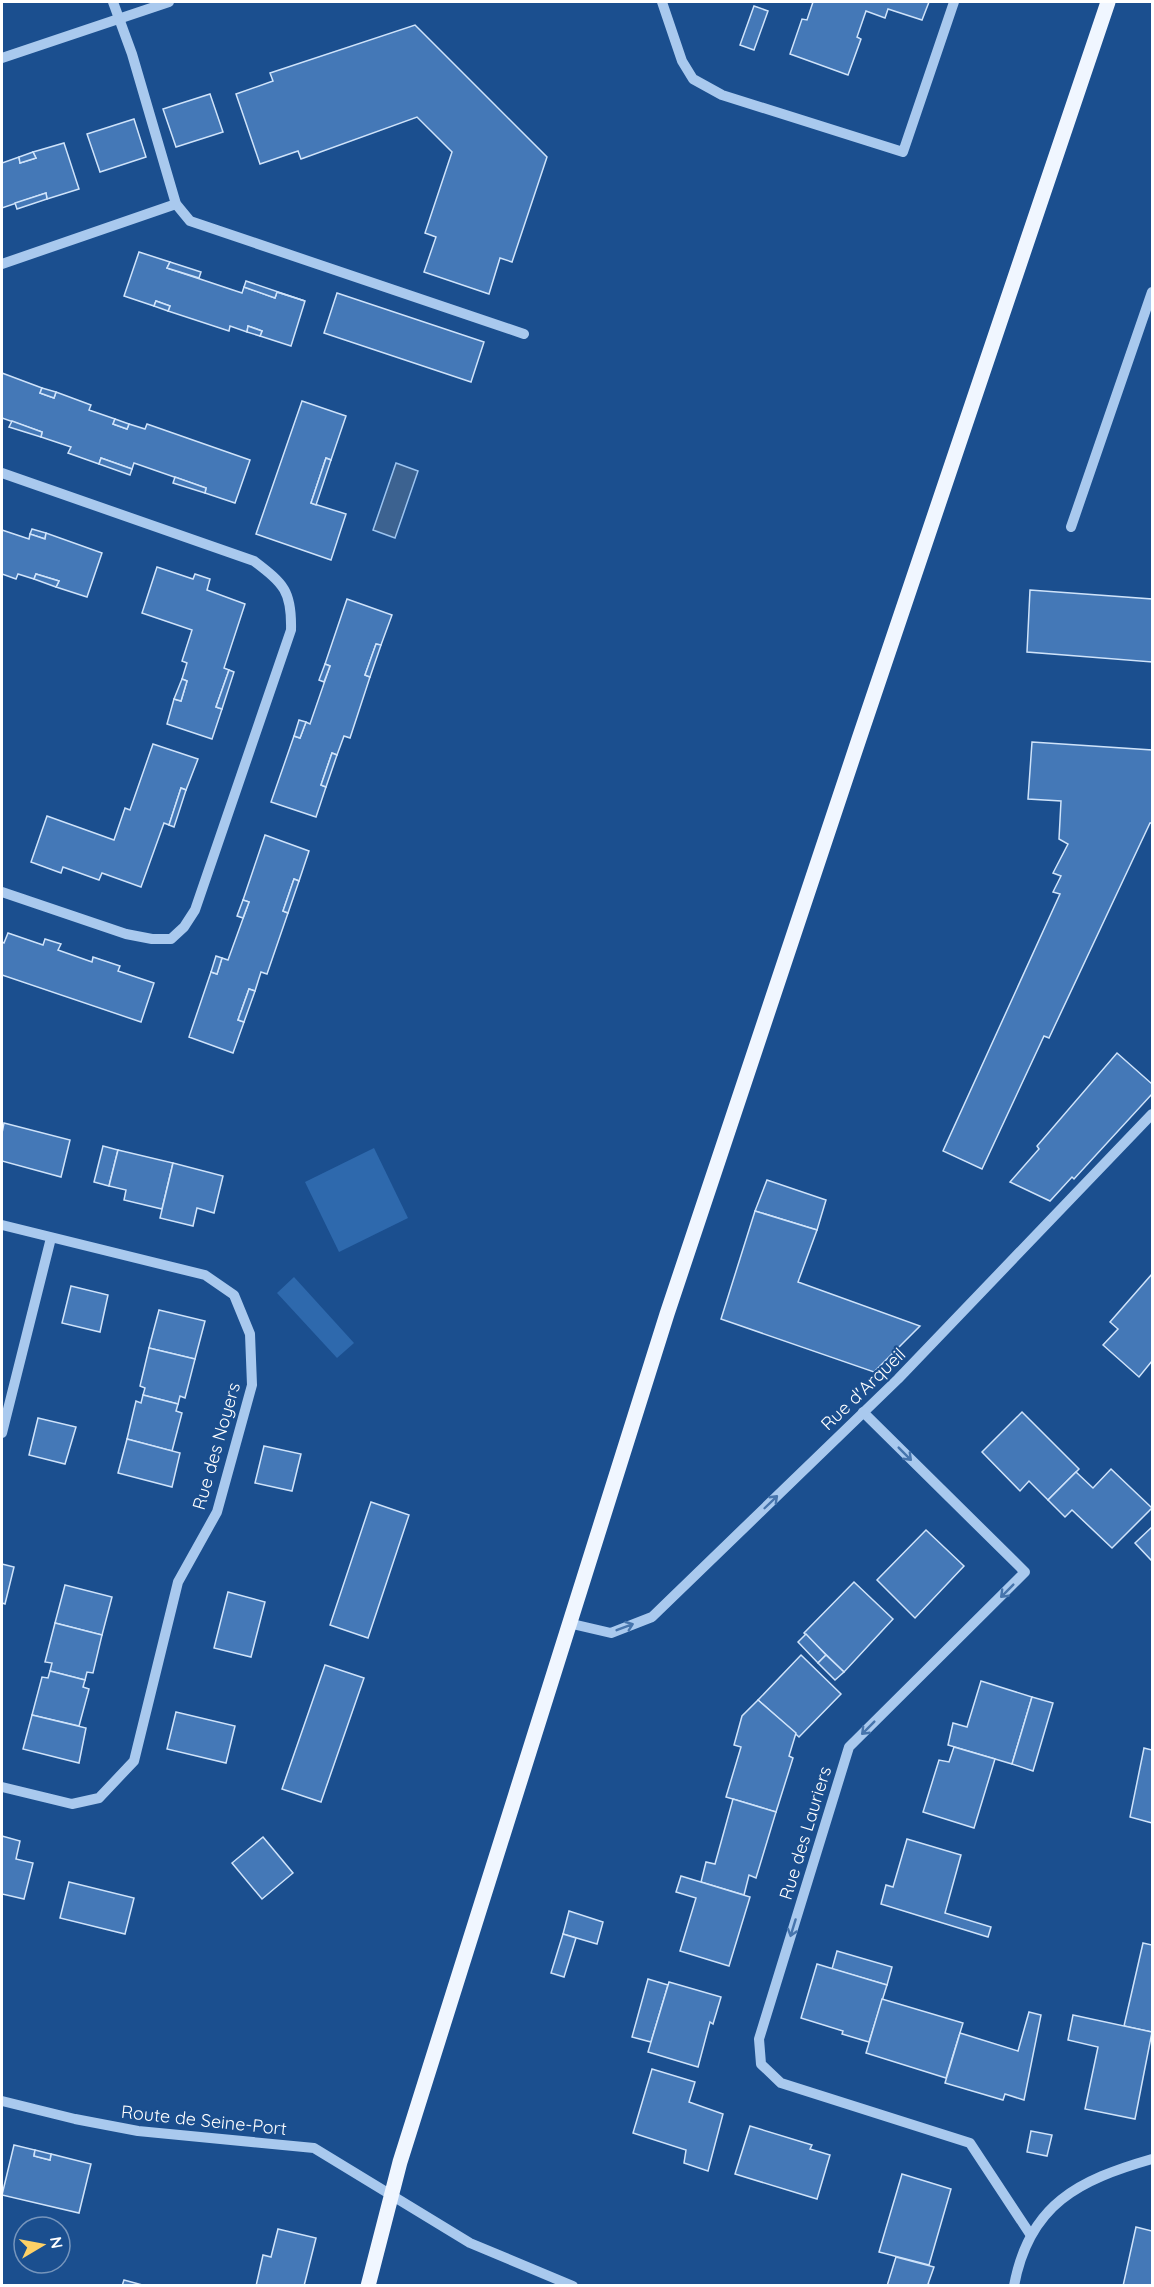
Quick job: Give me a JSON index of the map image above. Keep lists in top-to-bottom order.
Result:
{
  "streets": {
    "street": [
      "Rue d'Arqueil",
      "Rue des Noyers",
      "Rue des Lauriers",
      "Route de Seine-Port"
    ]
  },
  "crossings": [
    ["Rue d'Arqueil", "Rue des Lauriers"]
  ],
  "one_way": ["Rue d'Arqueil"],
  "north": "right"
}
